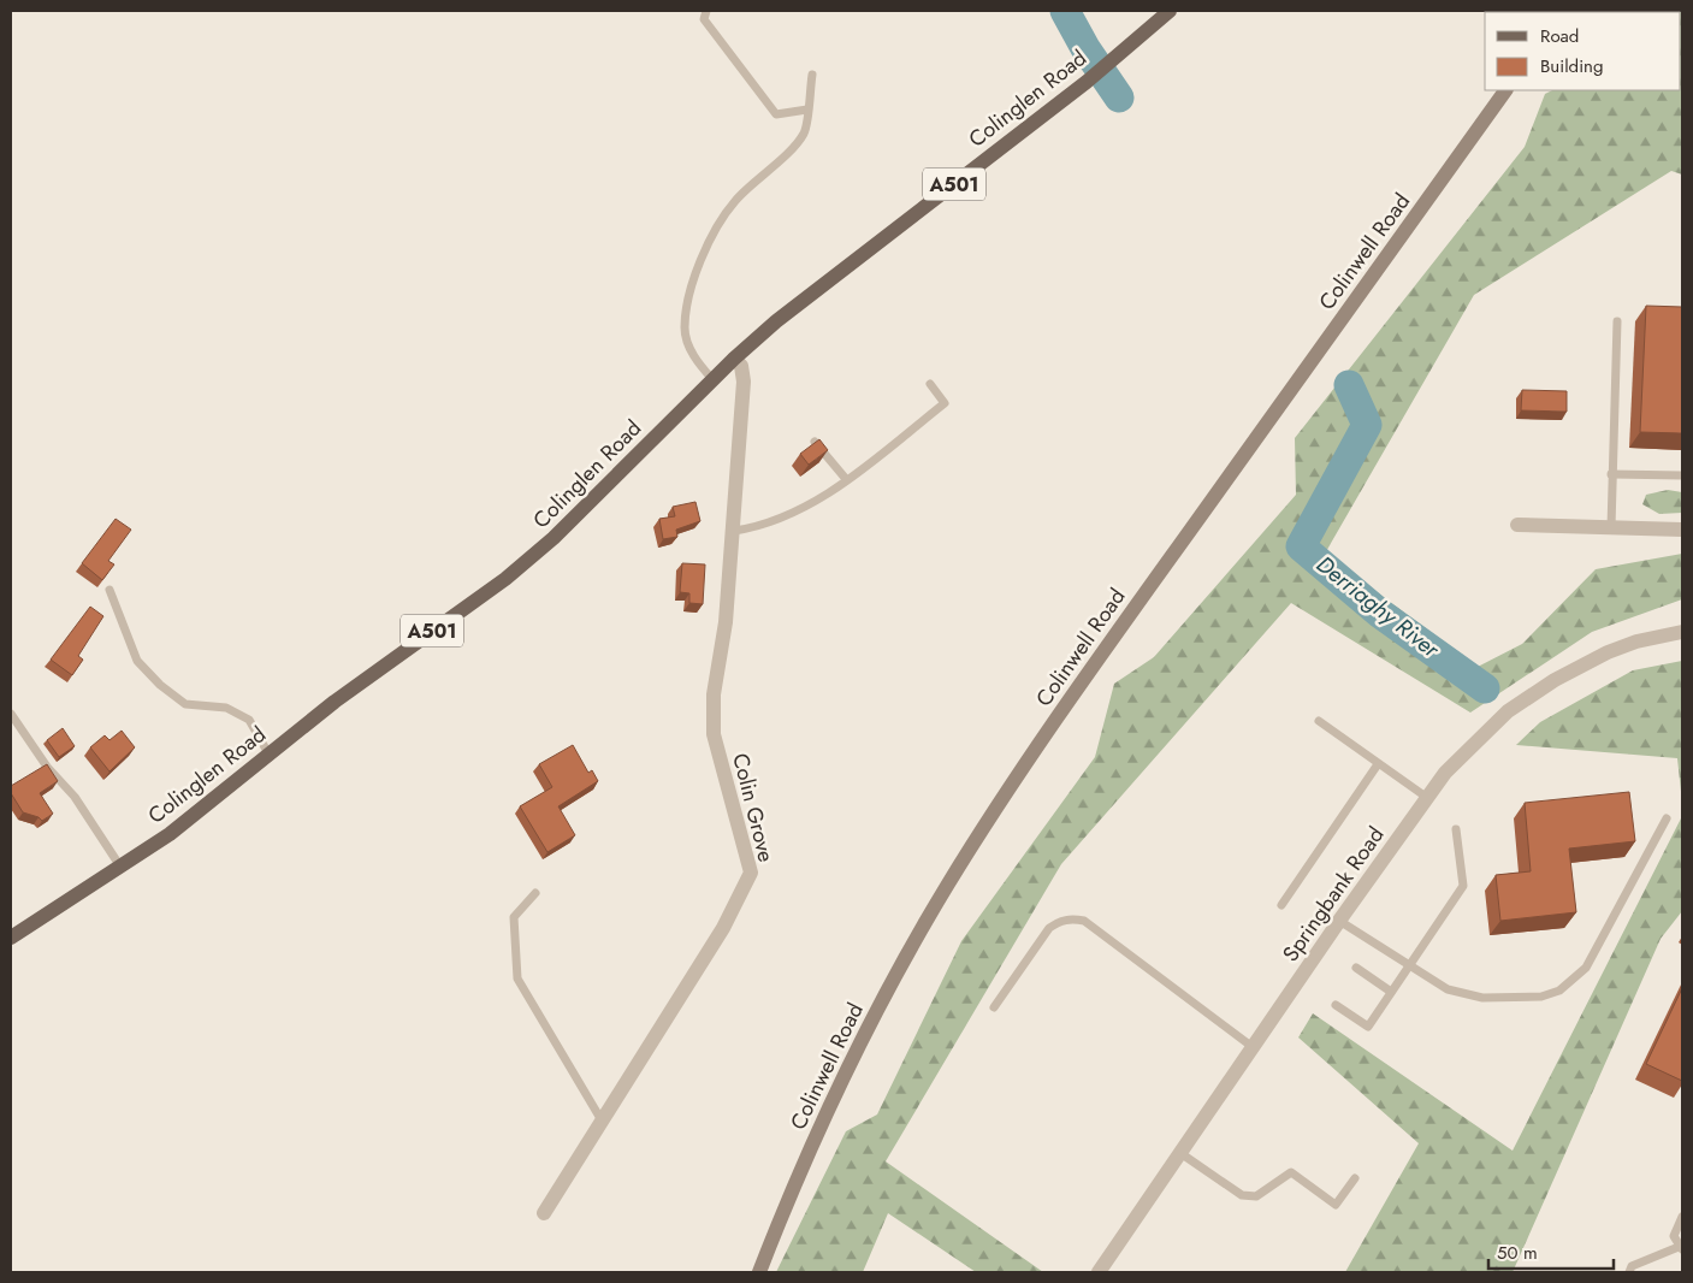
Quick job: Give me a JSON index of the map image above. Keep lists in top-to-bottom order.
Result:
{
  "streets": {
    "main road": ["Colinglen Road", "A501"],
    "street": ["Colinwell Road", "Colin Grove", "Springbank Road"]
  },
  "crossings": [
    ["Colinglen Road", "Colin Grove"]
  ],
  "water": ["Derriaghy River"],
  "legend": ["Road", "Building"],
  "scale_bar": "50 m"
}
